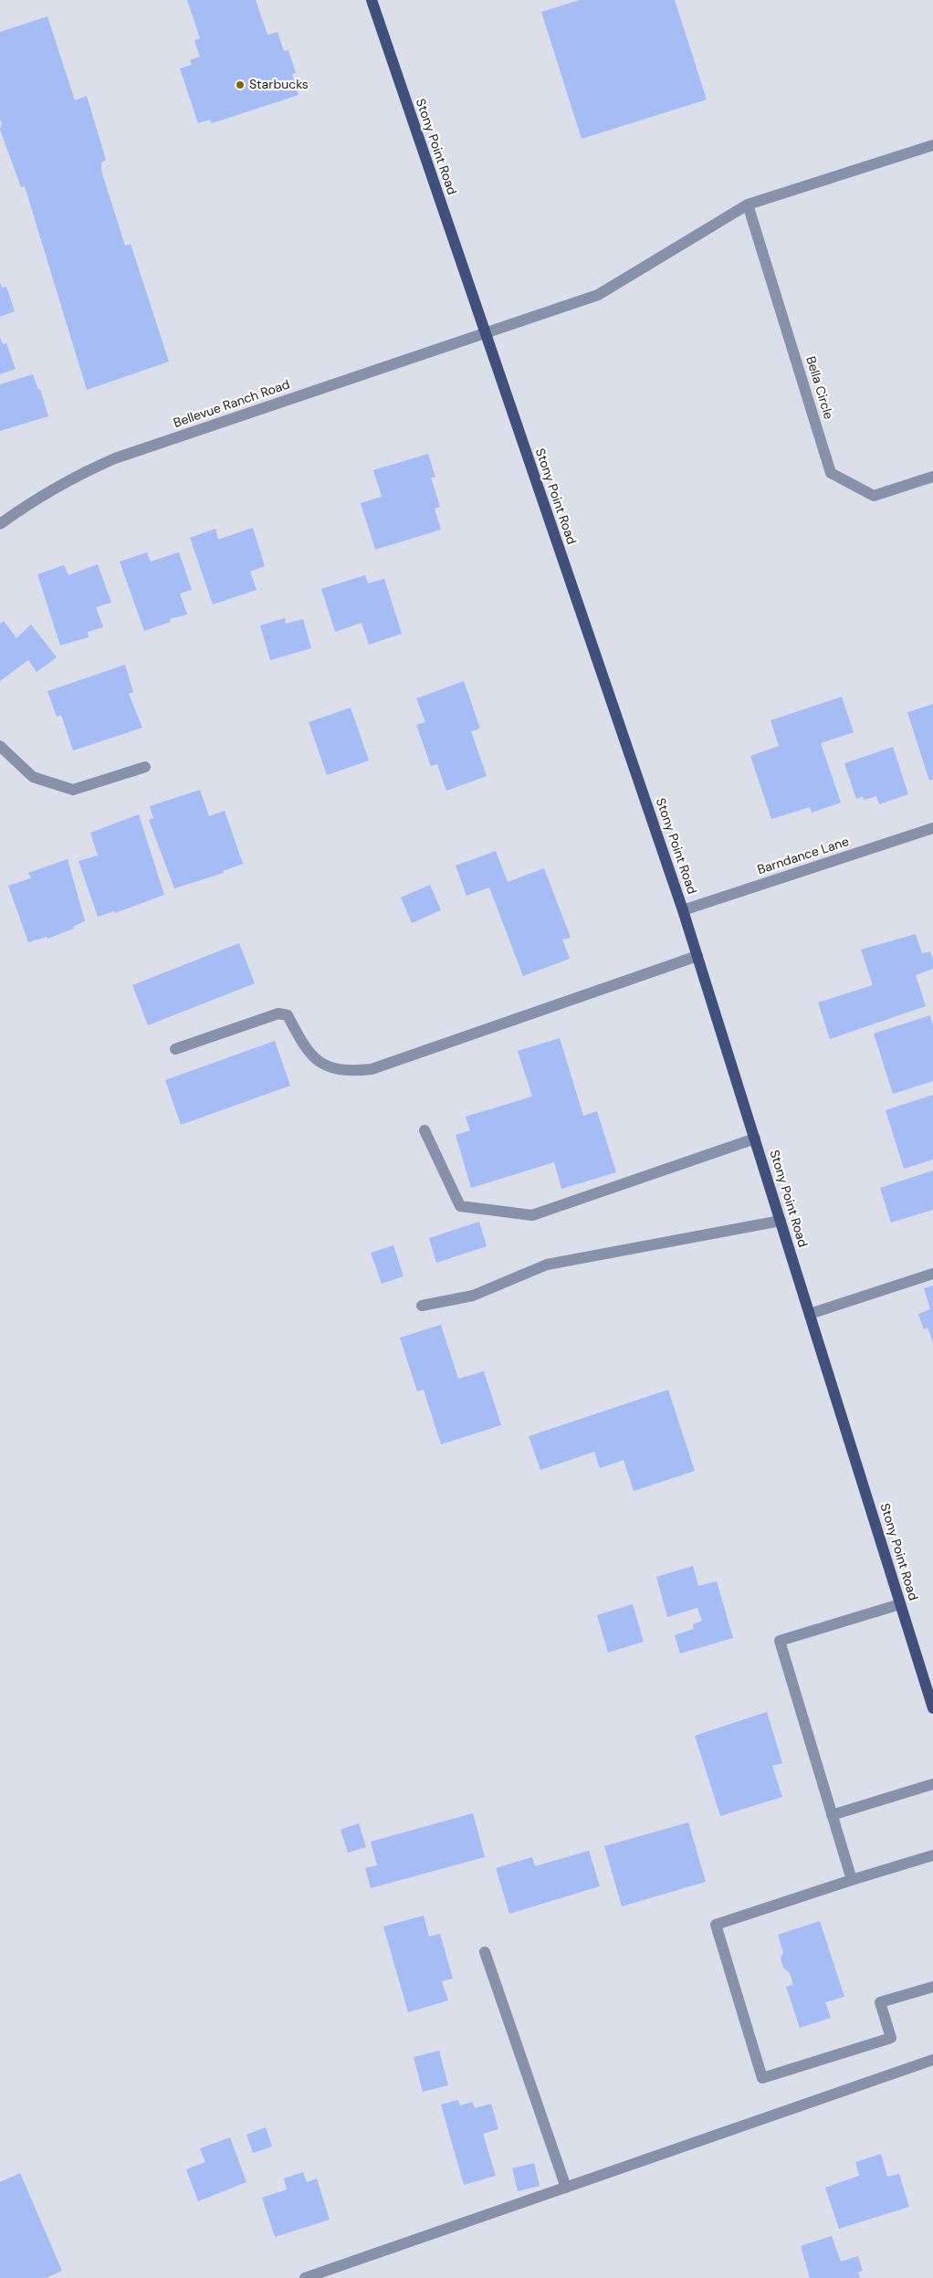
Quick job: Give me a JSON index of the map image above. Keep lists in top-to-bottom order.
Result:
{
  "streets": {
    "main road": ["Stony Point Road"],
    "street": ["Bella Circle", "Bellevue Ranch Road", "Barndance Lane"]
  },
  "crossings": [
    ["Stony Point Road", "Bellevue Ranch Road"],
    ["Stony Point Road", "Barndance Lane"]
  ],
  "places": ["Starbucks"]
}
